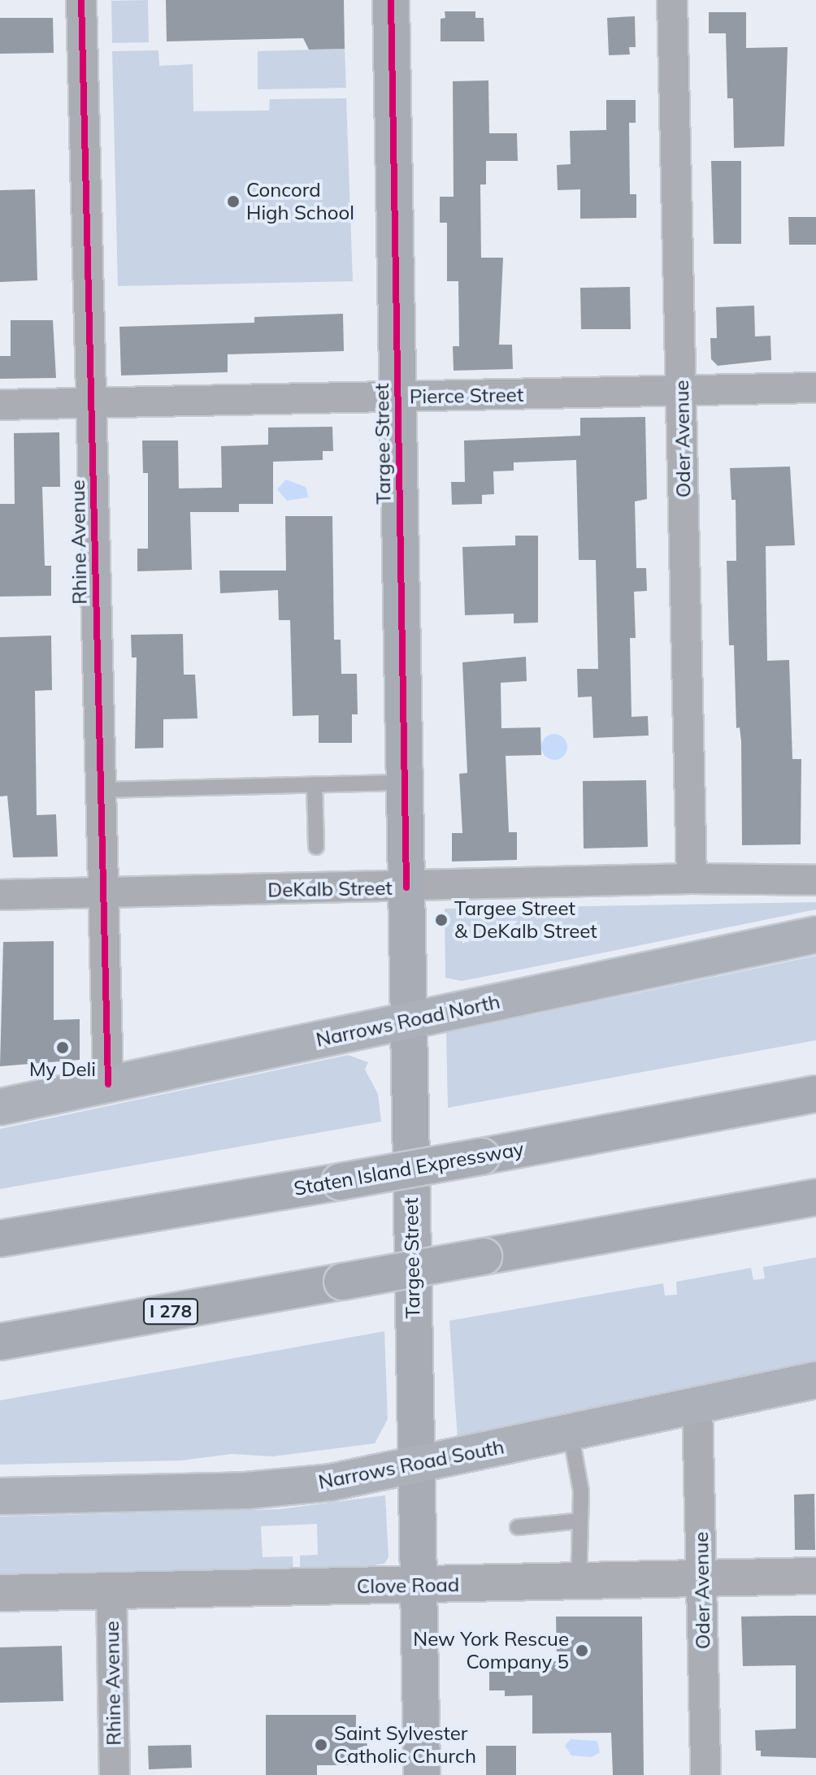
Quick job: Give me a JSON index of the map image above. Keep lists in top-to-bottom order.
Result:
{
  "streets": {
    "highway": ["Staten Island Expressway", "I 278"],
    "main road": ["Targee Street", "Narrows Road North", "Narrows Road South"],
    "street": [
      "Pierce Street",
      "Oder Avenue",
      "Rhine Avenue",
      "DeKalb Street",
      "Clove Road"
    ]
  },
  "crossings": [
    ["Pierce Street", "Oder Avenue"],
    ["Pierce Street", "Targee Street"],
    ["Pierce Street", "Rhine Avenue"],
    ["Oder Avenue", "DeKalb Street"],
    ["Oder Avenue", "Narrows Road South"],
    ["Oder Avenue", "Clove Road"],
    ["Targee Street", "DeKalb Street"],
    ["Targee Street", "Narrows Road North"],
    ["Targee Street", "Narrows Road South"],
    ["Targee Street", "Clove Road"],
    ["Rhine Avenue", "DeKalb Street"],
    ["Rhine Avenue", "Narrows Road North"],
    ["Rhine Avenue", "Clove Road"]
  ],
  "places": [
    "Concord High School",
    "Targee Street & DeKalb Street",
    "My Deli",
    "New York Rescue Company 5",
    "Saint Sylvester Catholic Church"
  ]
}
